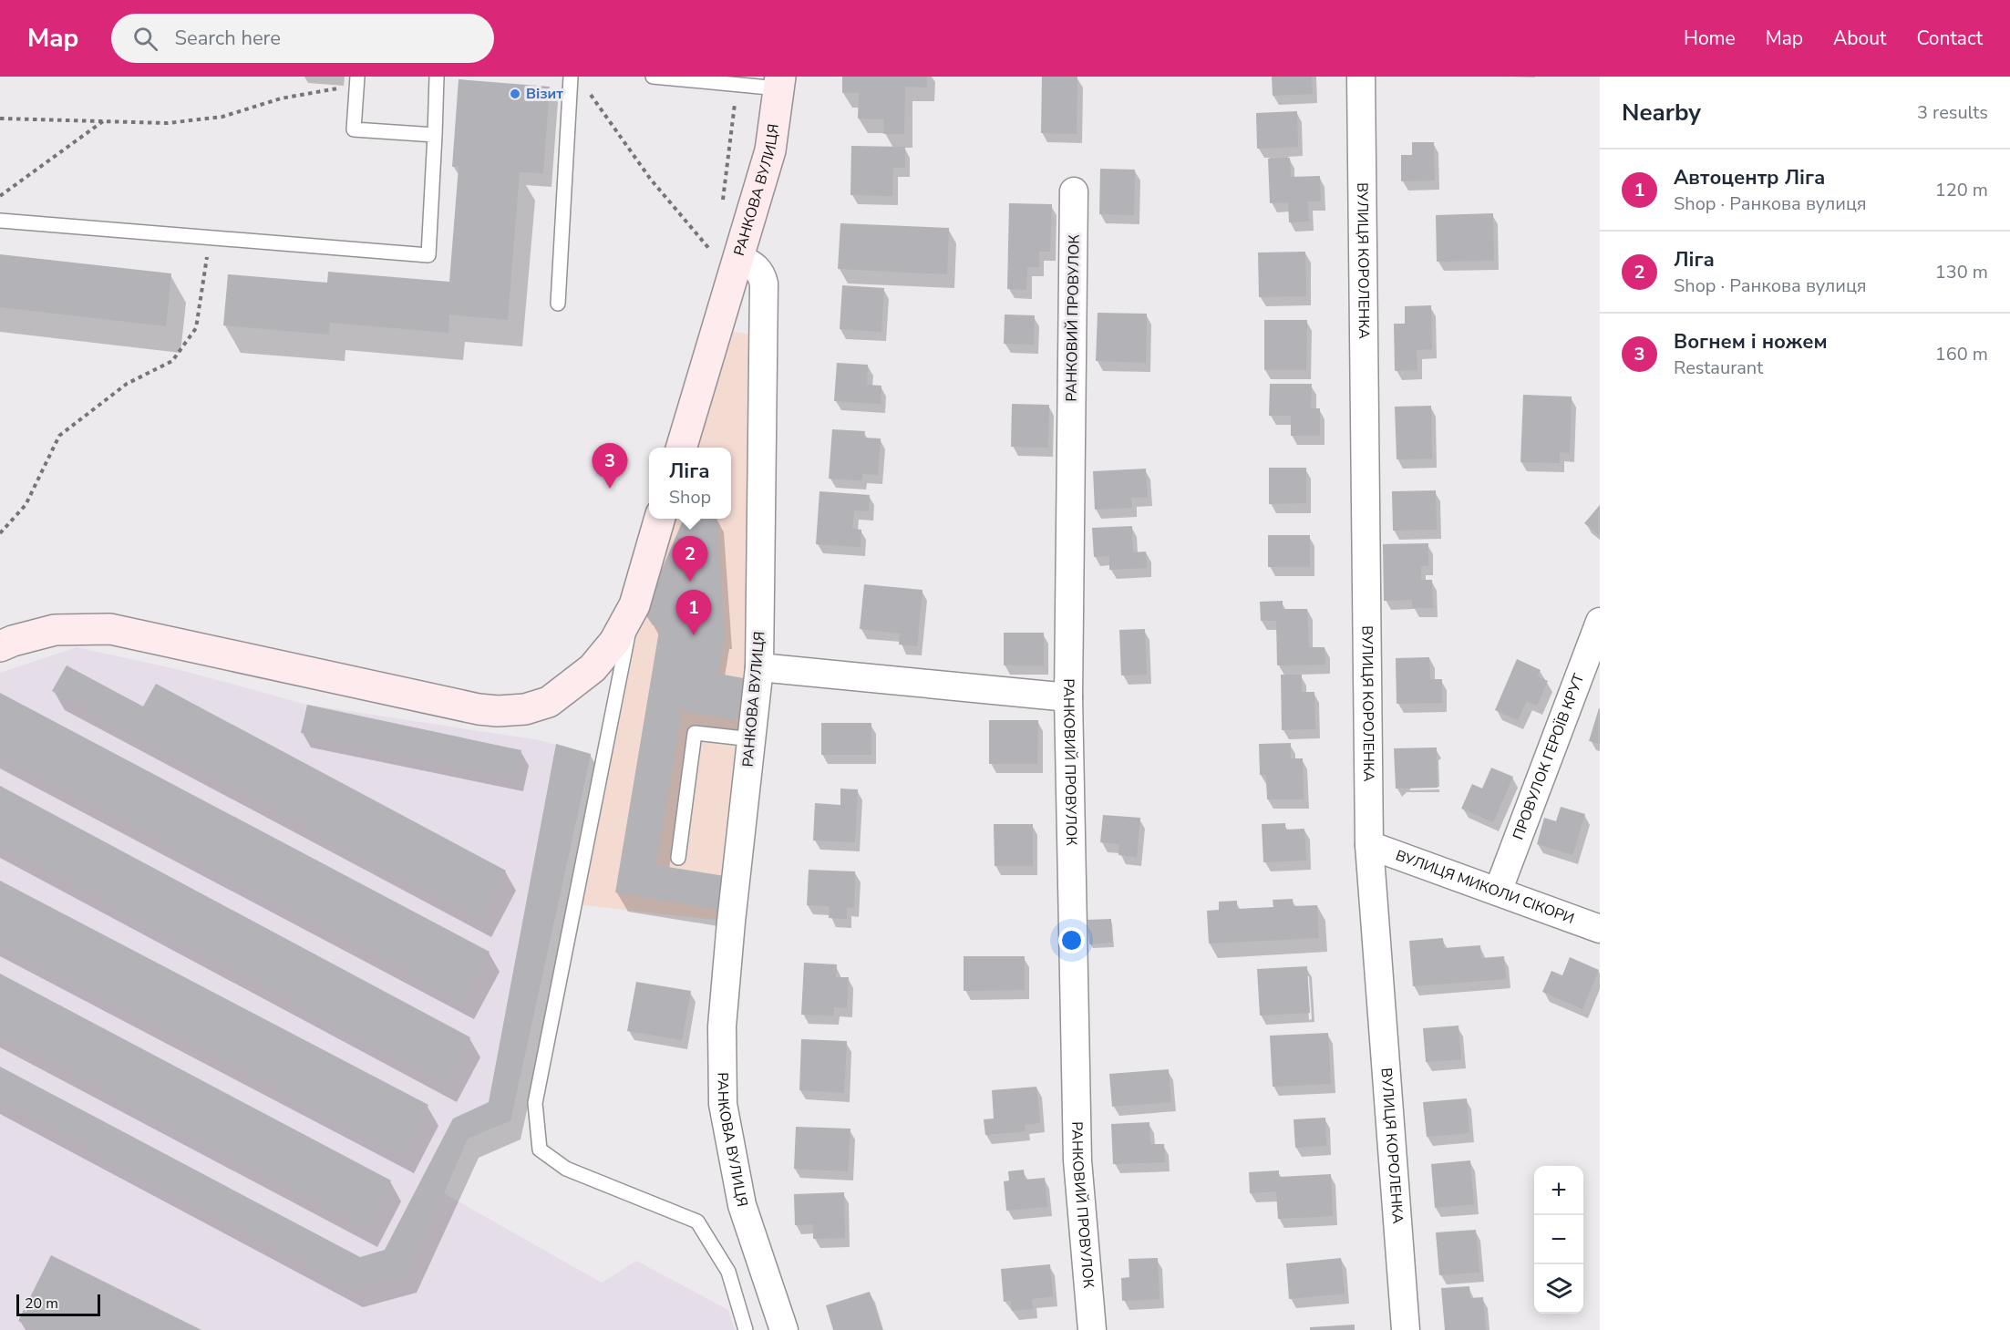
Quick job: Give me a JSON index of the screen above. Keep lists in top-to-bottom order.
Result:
{
  "streets": {
    "main road": ["РАНКОВА ВУЛИЦЯ"],
    "street": [
      "ВУЛИЦЯ КОРОЛЕНКА",
      "РАНКОВИЙ ПРОВУЛОК",
      "ПРОВУЛОК ГЕРОЇВ КРУТ",
      "ВУЛИЦЯ МИКОЛИ СІКОРИ"
    ]
  },
  "crossings": [
    ["ВУЛИЦЯ КОРОЛЕНКА", "ВУЛИЦЯ МИКОЛИ СІКОРИ"],
    ["ПРОВУЛОК ГЕРОЇВ КРУТ", "ВУЛИЦЯ МИКОЛИ СІКОРИ"]
  ],
  "places": ["Візит"],
  "scale_bar": "20 m",
  "page": {
    "header": "Map",
    "search": "Search here",
    "nav": [
      "Home",
      "Map",
      "About",
      "Contact"
    ],
    "heading": ["Nearby", "3 results"],
    "list": [
      {
        "mark": "1",
        "name": "Автоцентр Ліга",
        "note": "Shop · Ранкова вулиця",
        "value": "120 m"
      },
      {
        "mark": "2",
        "name": "Ліга",
        "note": "Shop · Ранкова вулиця",
        "value": "130 m"
      },
      {
        "mark": "3",
        "name": "Вогнем і ножем",
        "note": "Restaurant",
        "value": "160 m"
      }
    ],
    "pins": ["3", "2", "1"],
    "popup": ["Ліга", "Shop"],
    "map_buttons": ["+", "−"],
    "scale": "20 m"
  }
}
